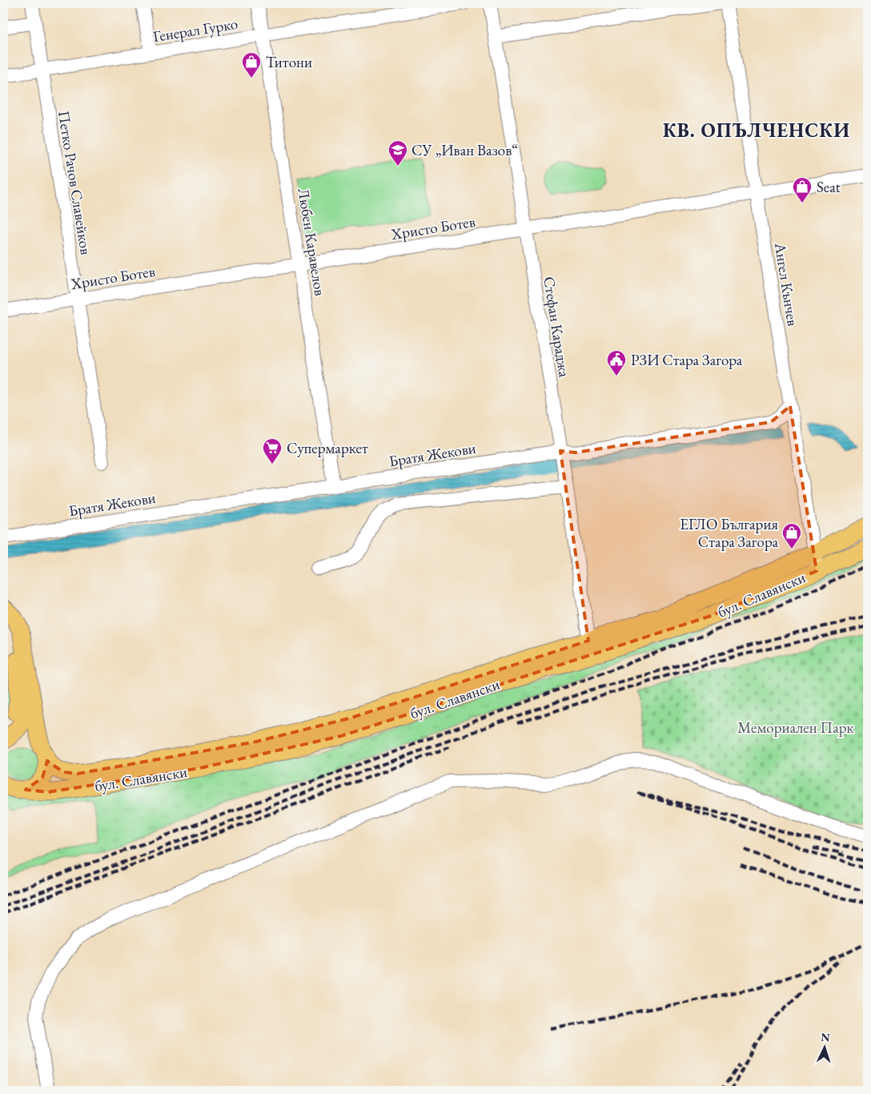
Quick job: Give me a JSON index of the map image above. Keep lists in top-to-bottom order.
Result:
{
  "streets": {
    "main road": ["бул. Славянски"],
    "street": [
      "Генерал Гурко",
      "Петко Рачов Славейков",
      "Христо Ботев",
      "Любен Каравелов",
      "Ангел Кънчев",
      "Стефан Караджа",
      "Братя Жекови"
    ]
  },
  "crossings": [
    ["Генерал Гурко", "Петко Рачов Славейков"],
    ["Генерал Гурко", "Любен Каравелов"],
    ["Петко Рачов Славейков", "Христо Ботев"],
    ["Христо Ботев", "Любен Каравелов"],
    ["Христо Ботев", "Ангел Кънчев"],
    ["Христо Ботев", "Стефан Караджа"],
    ["Любен Каравелов", "Братя Жекови"],
    ["Ангел Кънчев", "Братя Жекови"],
    ["Ангел Кънчев", "бул. Славянски"],
    ["Стефан Караджа", "Братя Жекови"],
    ["Стефан Караджа", "бул. Славянски"]
  ],
  "districts": ["КВ. ОПЪЛЧЕНСКИ"],
  "parks": ["Мемориален Парк"],
  "places": {
    "shop": ["Титони", "Seat", "ЕГЛО България Стара Загора"],
    "school or university": ["СУ „Иван Вазов“"],
    "public building": ["РЗИ Стара Загора"],
    "supermarket": ["Супермаркет"]
  },
  "north": "top"
}
